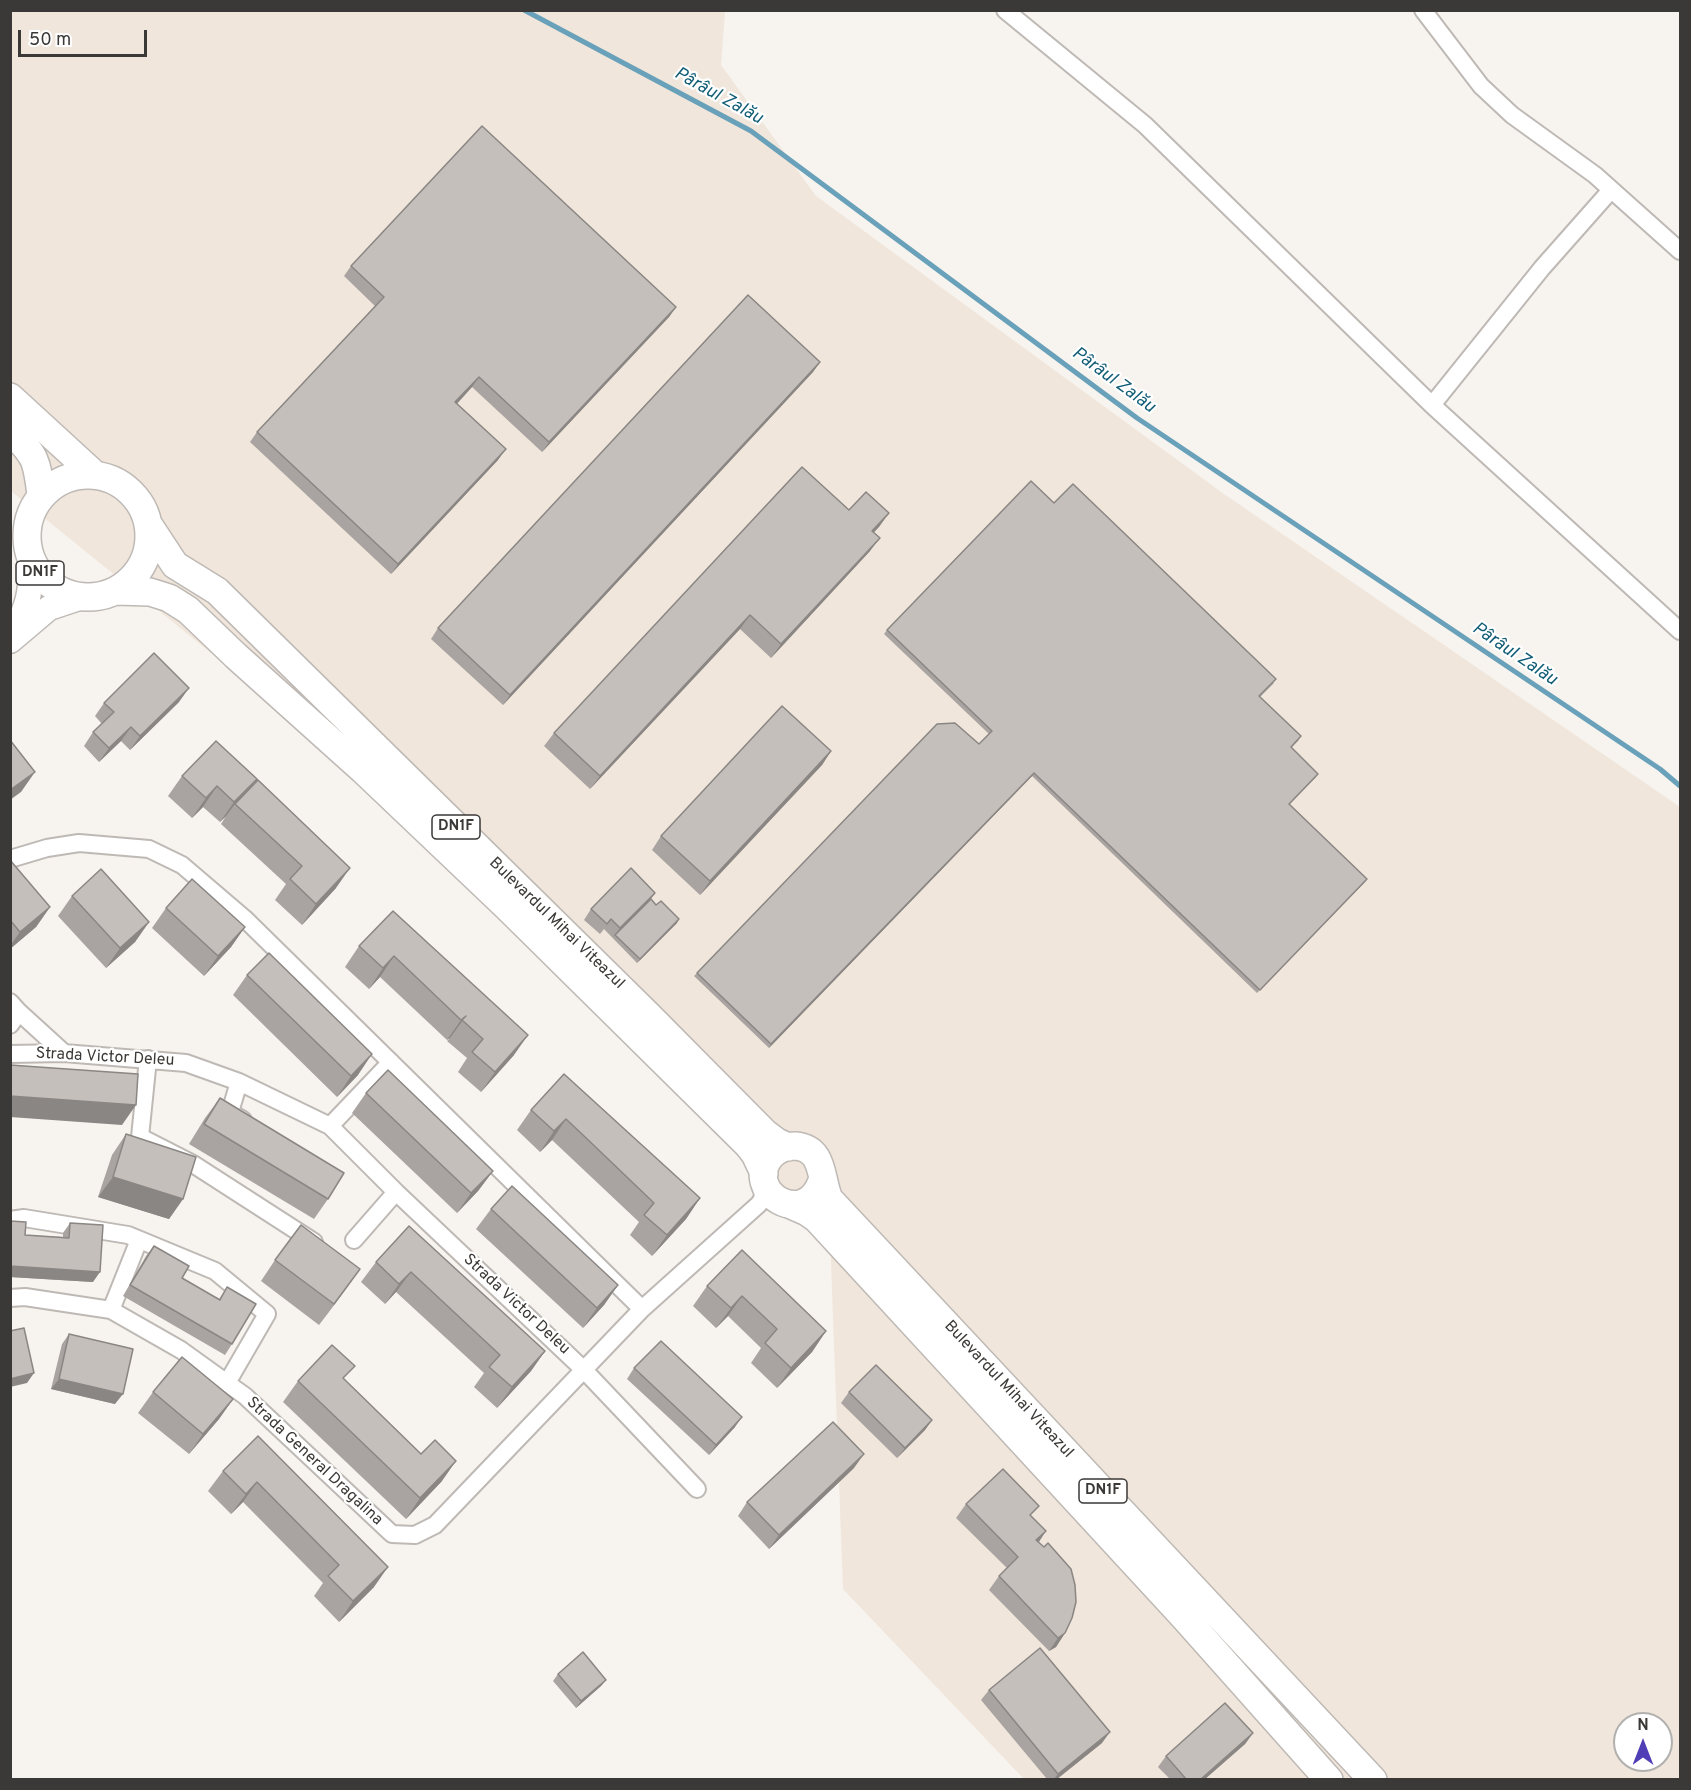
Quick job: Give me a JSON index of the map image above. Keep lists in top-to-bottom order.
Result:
{
  "streets": {
    "main road": ["DN1F", "Bulevardul Mihai Viteazul"],
    "street": ["Strada Victor Deleu", "Strada General Dragalina"]
  },
  "crossings": [
    ["DN1F", "Bulevardul Mihai Viteazul"],
    ["Bulevardul Mihai Viteazul", "Strada General Dragalina"],
    ["Strada Victor Deleu", "Strada General Dragalina"]
  ],
  "water": ["Pârâul Zalău"],
  "scale_bar": "50 m",
  "north": "top"
}
